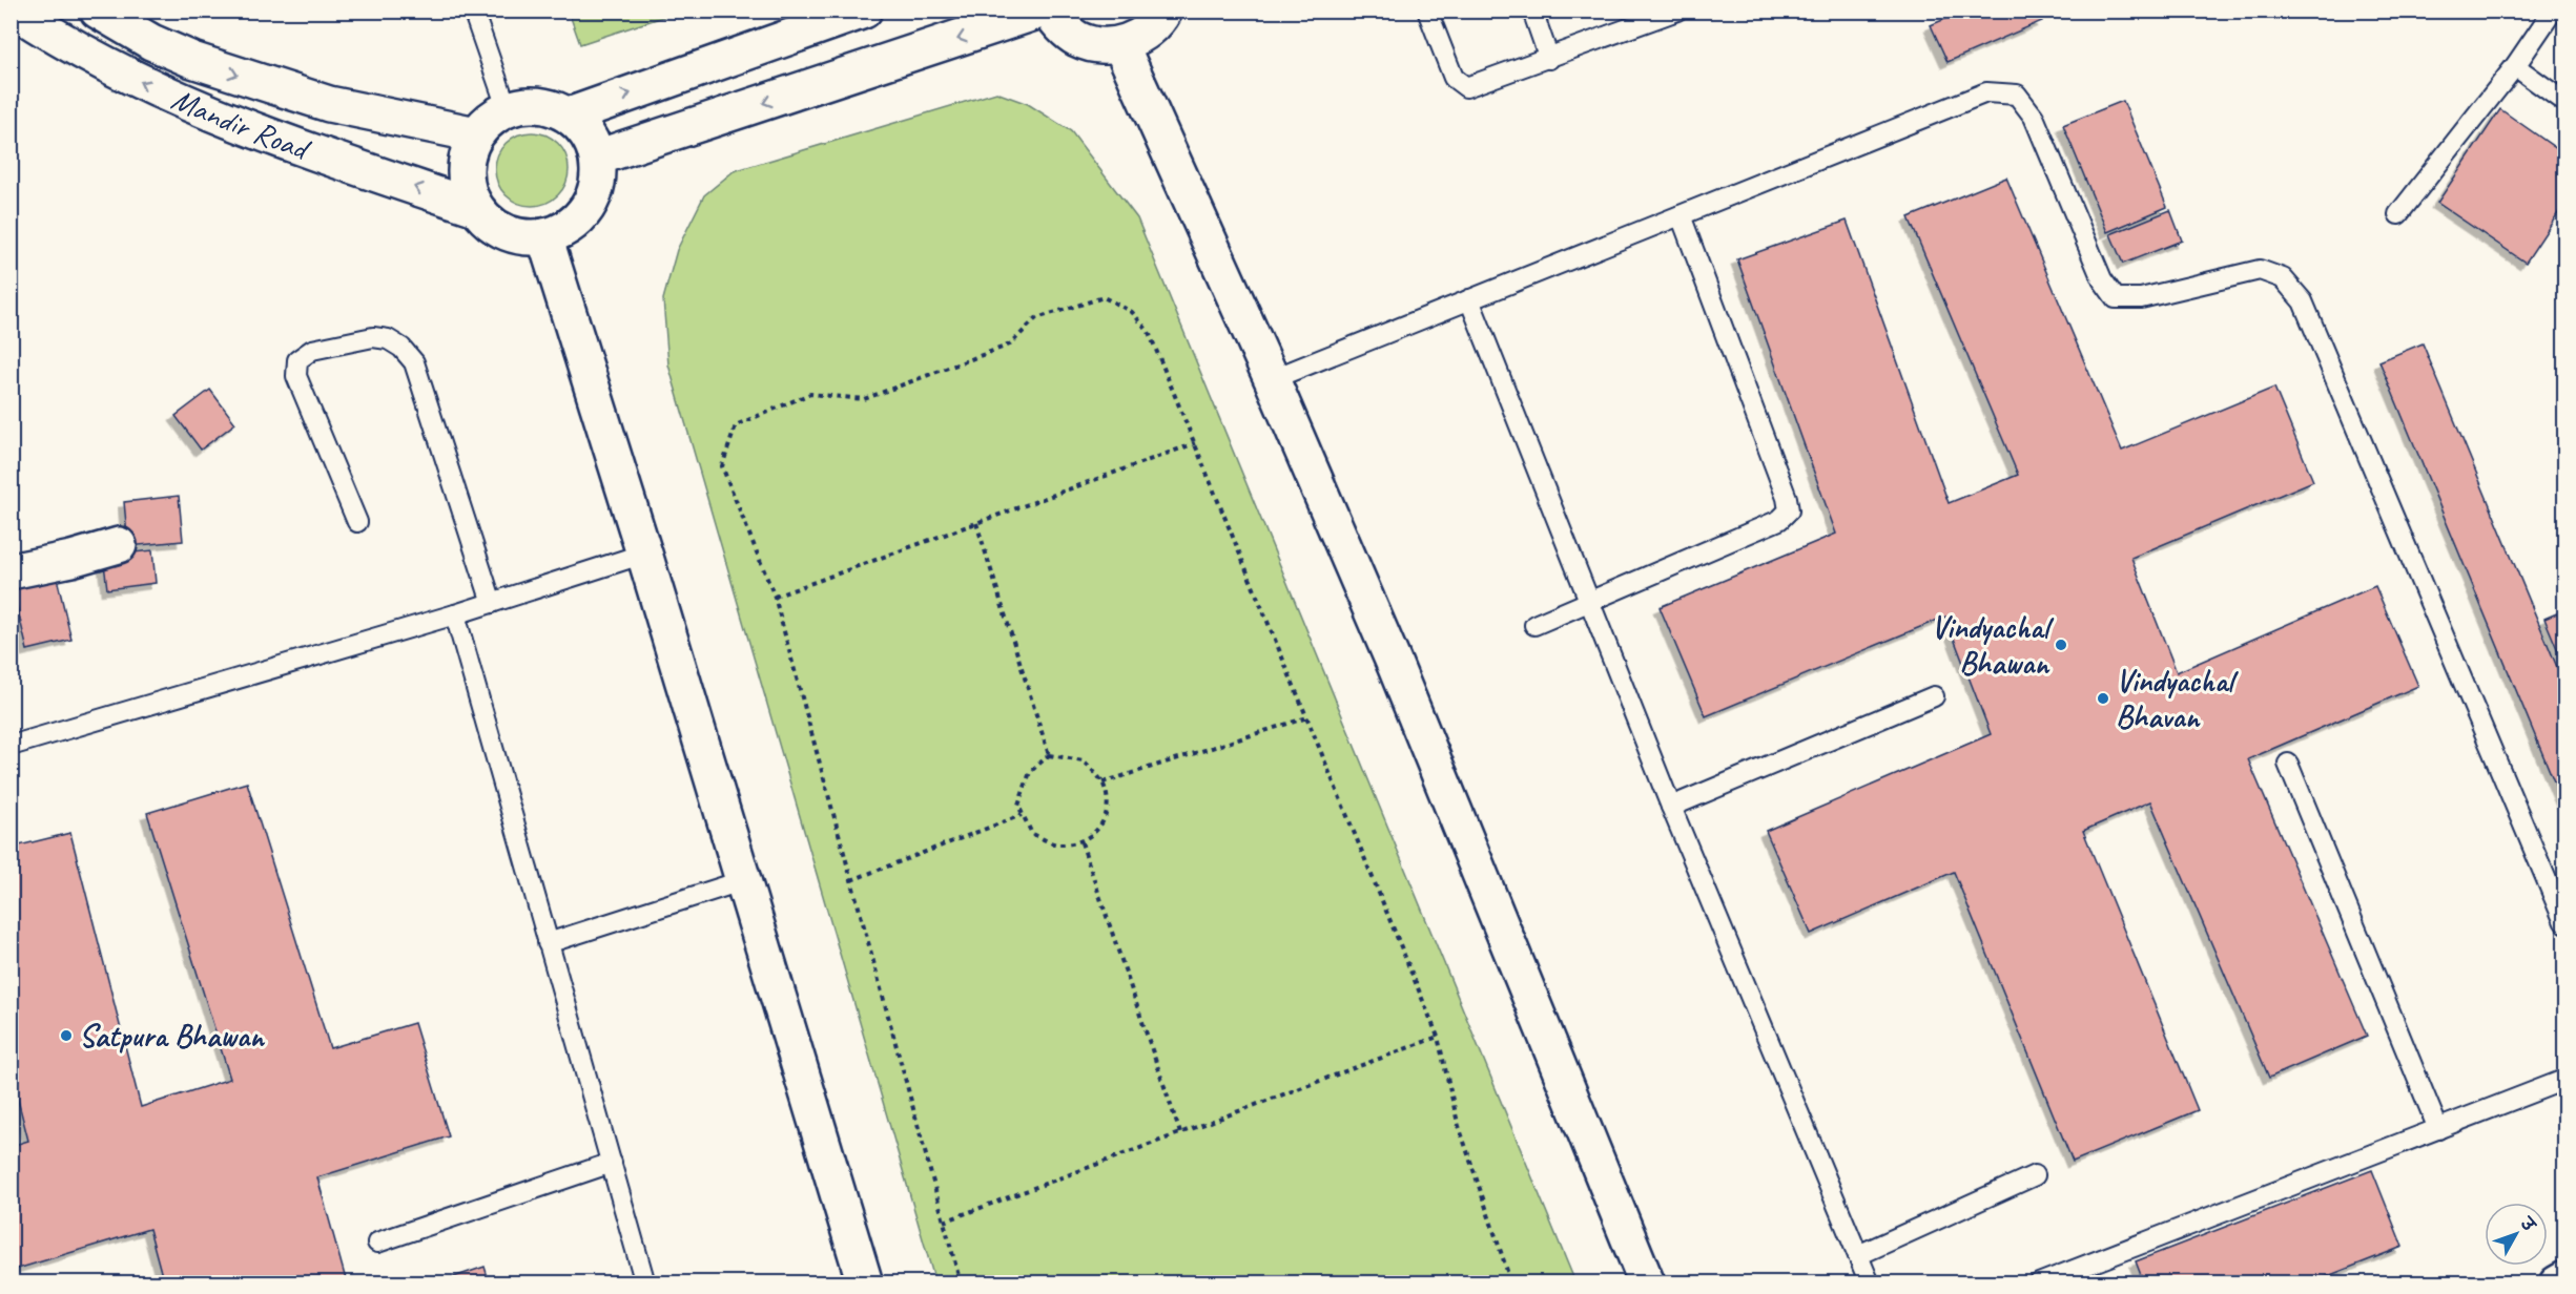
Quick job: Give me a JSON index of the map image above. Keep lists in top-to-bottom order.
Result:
{
  "streets": {
    "street": ["Mandir Road"]
  },
  "places": ["Vindyachal Bhawan", "Vindyachal Bhavan", "Satpura Bhawan"],
  "north": "top right"
}
